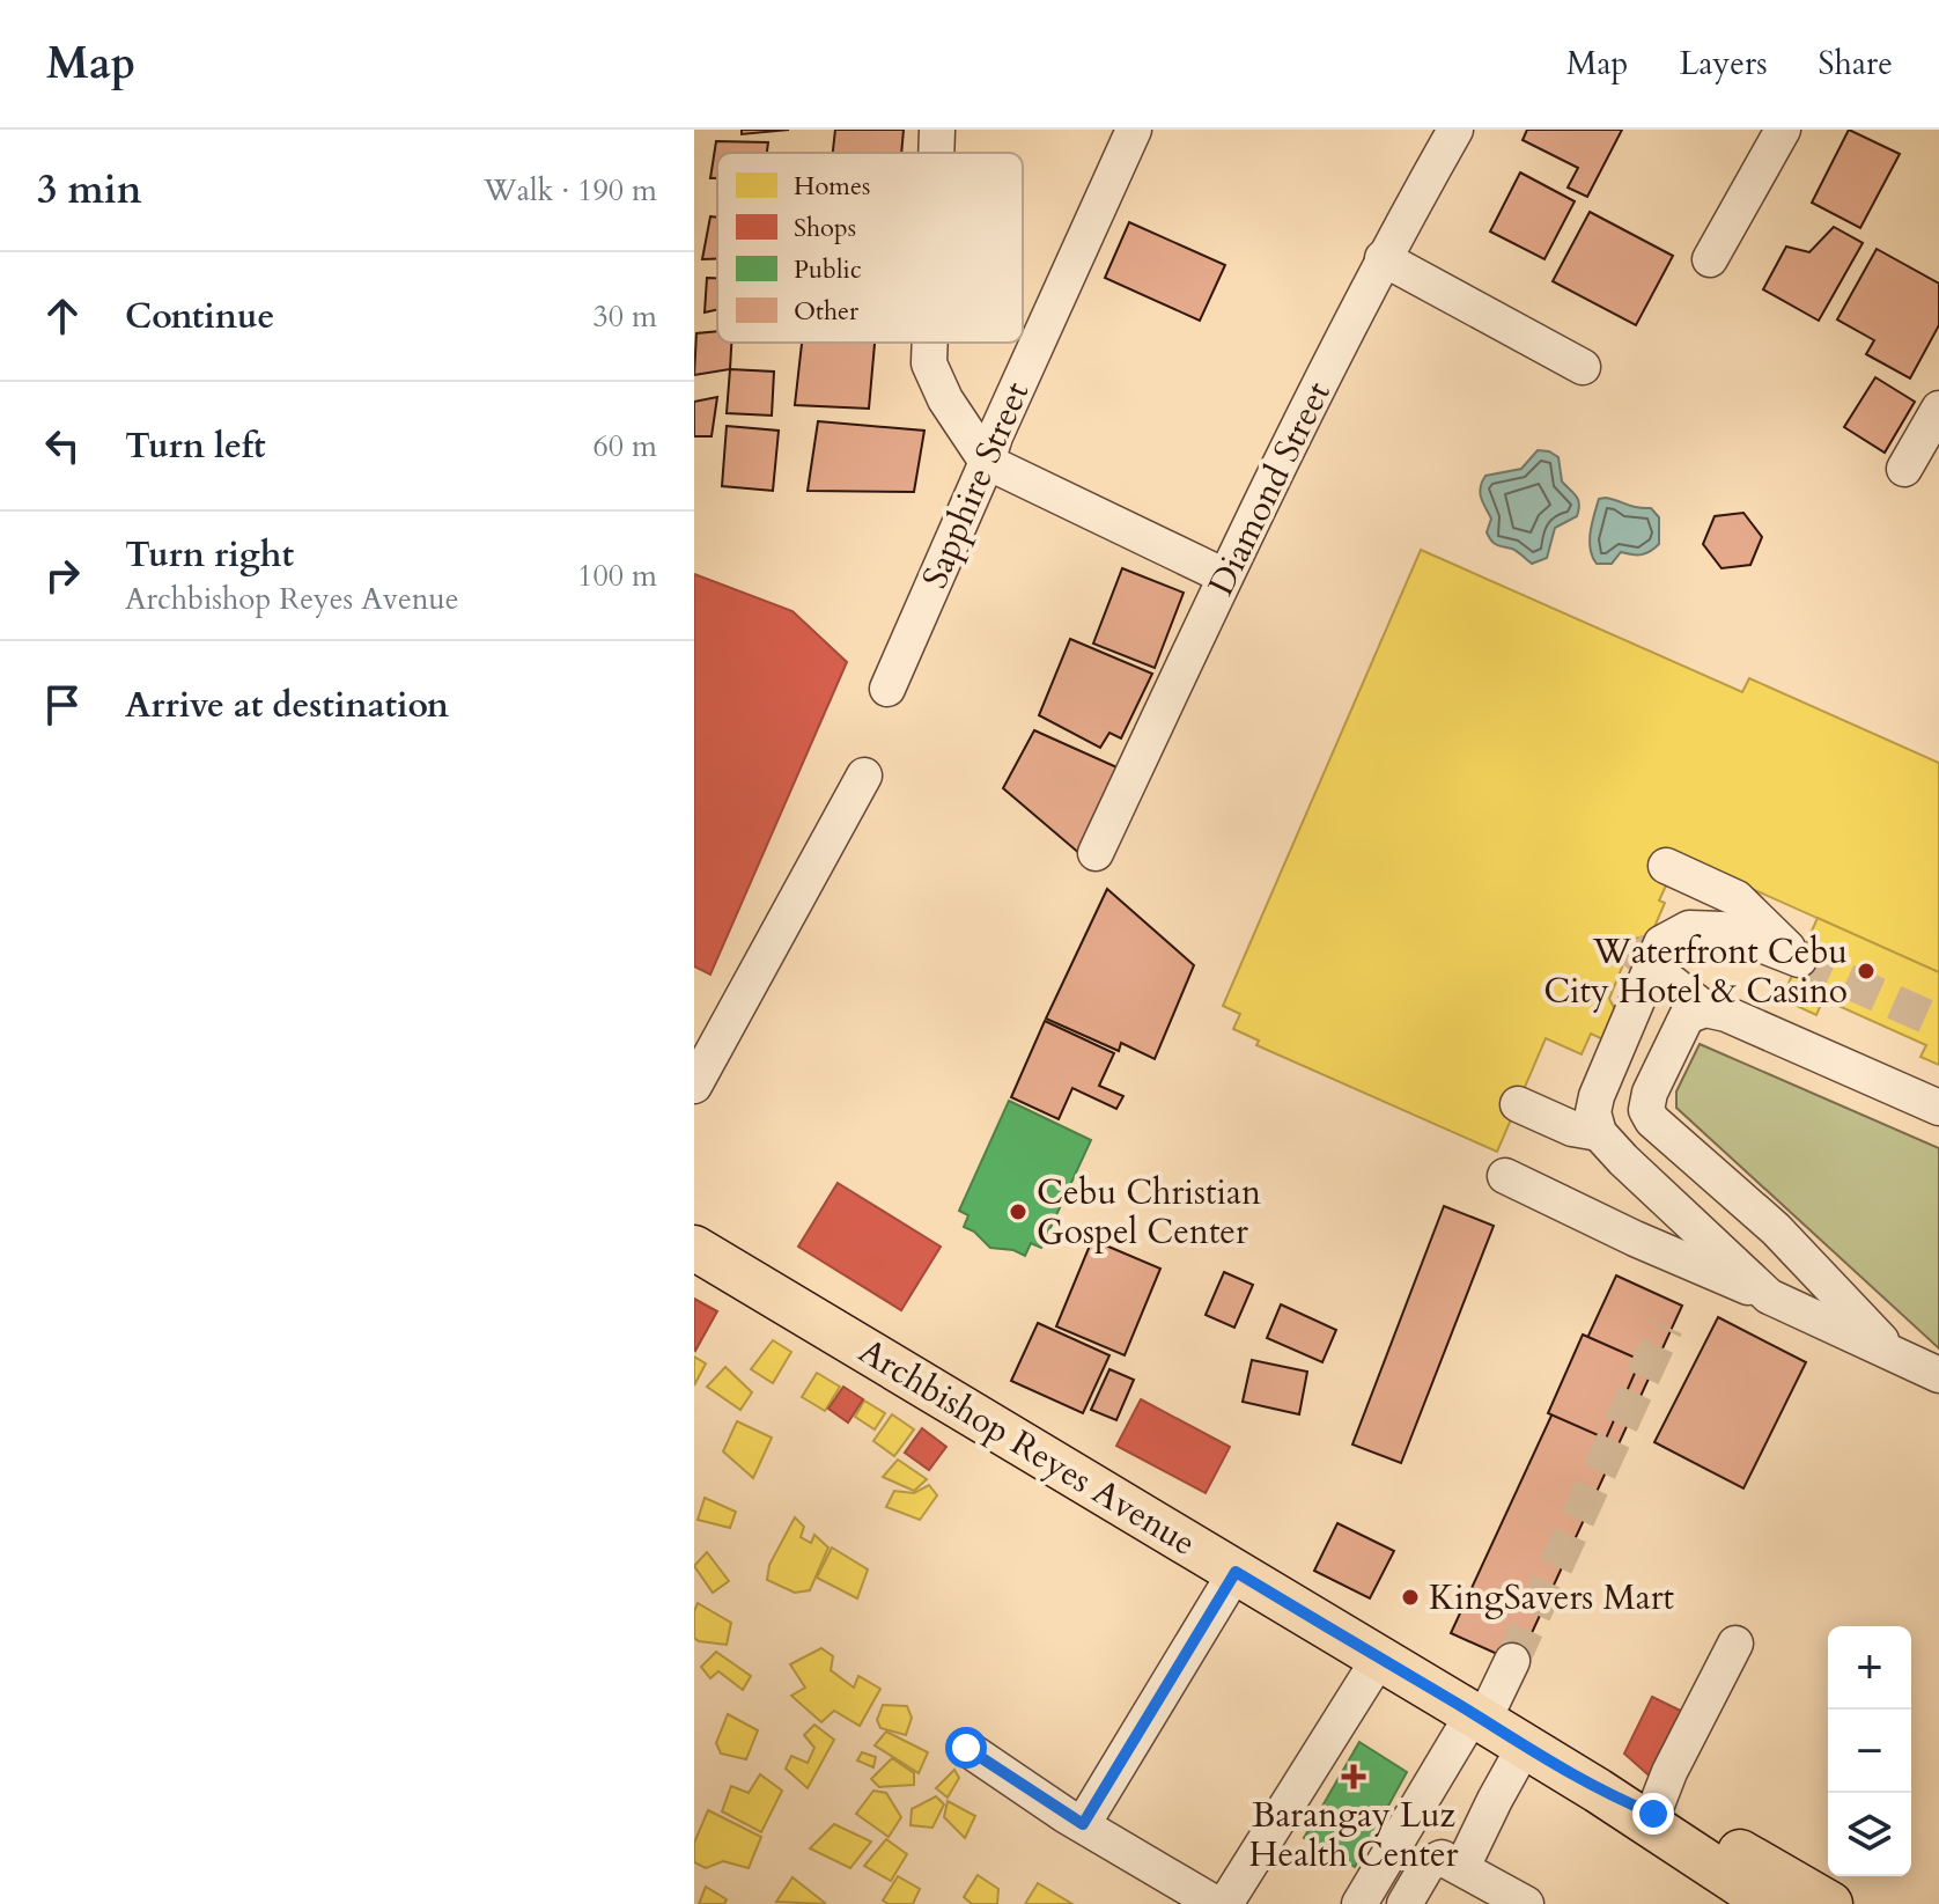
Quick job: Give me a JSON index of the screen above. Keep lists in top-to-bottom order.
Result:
{
  "streets": {
    "main road": ["Archbishop Reyes Avenue"],
    "street": ["Sapphire Street", "Diamond Street"]
  },
  "places": {
    "other": ["Waterfront Cebu City Hotel & Casino", "Cebu Christian Gospel Center", "KingSavers Mart"],
    "health": ["Barangay Luz Health Center"]
  },
  "legend": [
    "Homes",
    "Shops",
    "Public",
    "Other"
  ],
  "page": {
    "header": "Map",
    "nav": ["Map", "Layers", "Share"],
    "heading": ["3 min", "Walk · 190 m"],
    "list": [
      ["Continue", "30 m"],
      ["Turn left", "60 m"],
      ["Turn right", "Archbishop Reyes Avenue", "100 m"],
      "Arrive at destination"
    ],
    "map_buttons": ["+", "−"]
  }
}
